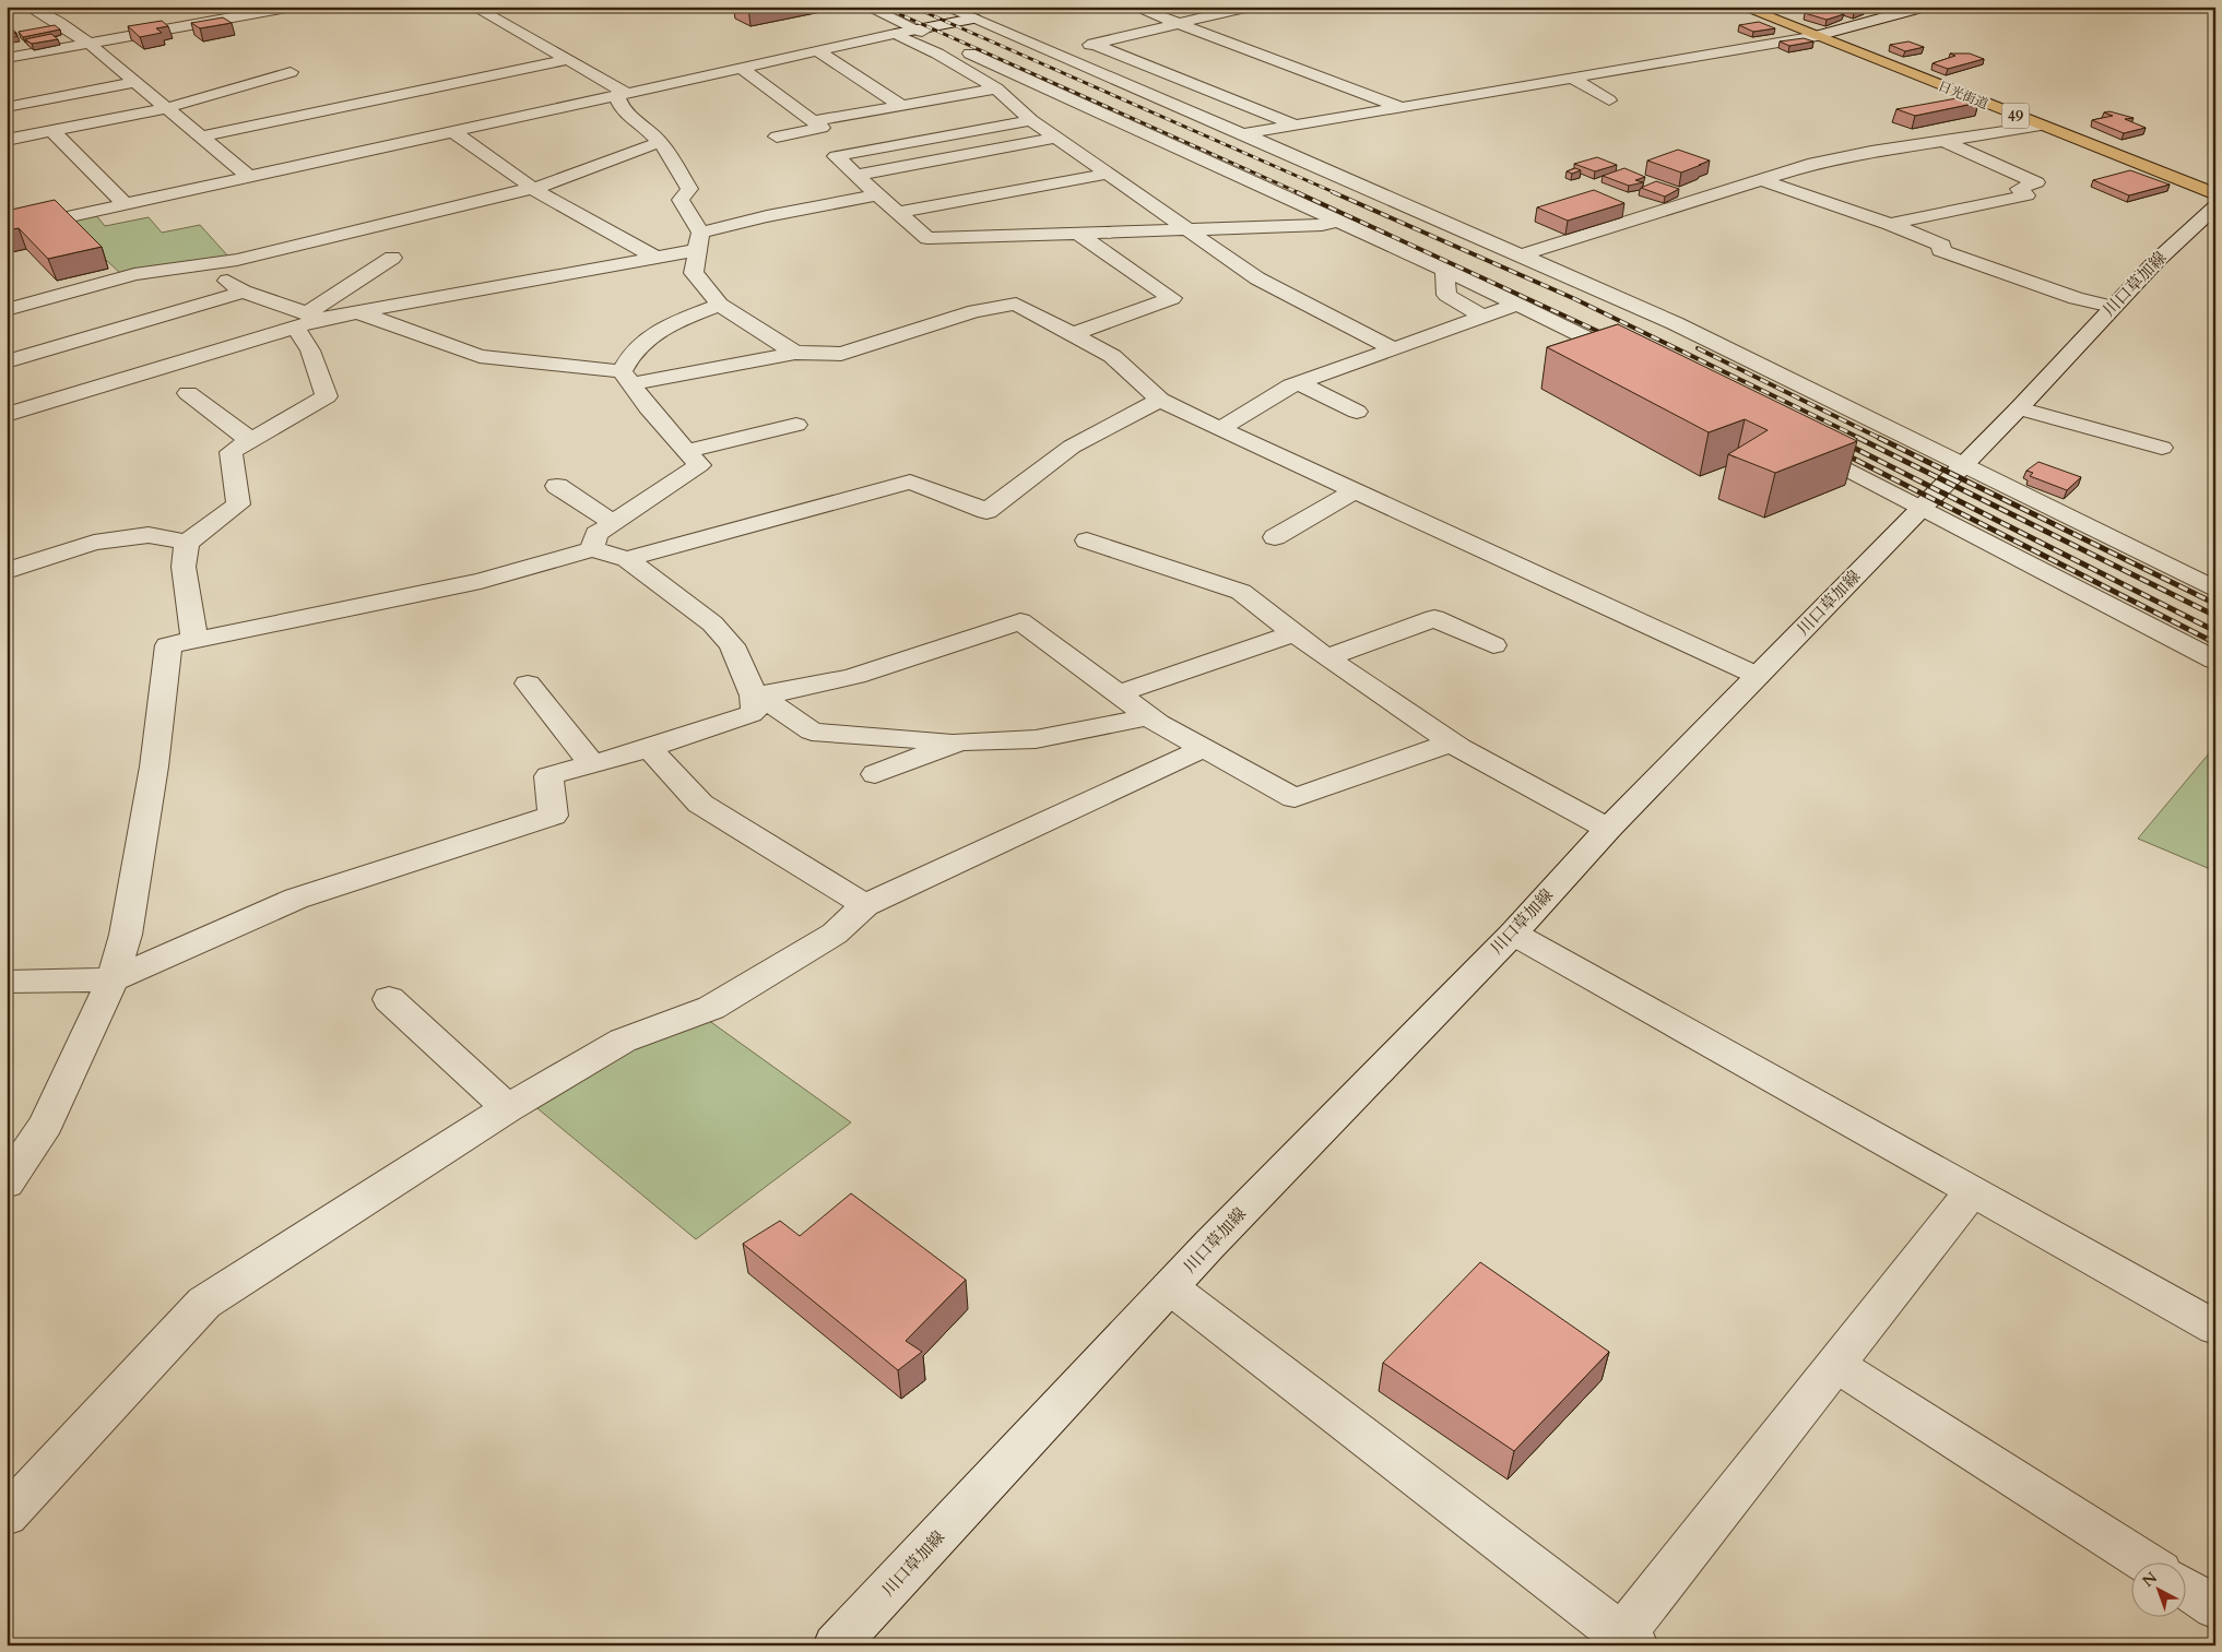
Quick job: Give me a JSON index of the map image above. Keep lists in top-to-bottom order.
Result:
{
  "streets": {
    "main road": ["日光街道", "49"],
    "street": ["川口草加線"]
  },
  "north": "top left"
}
